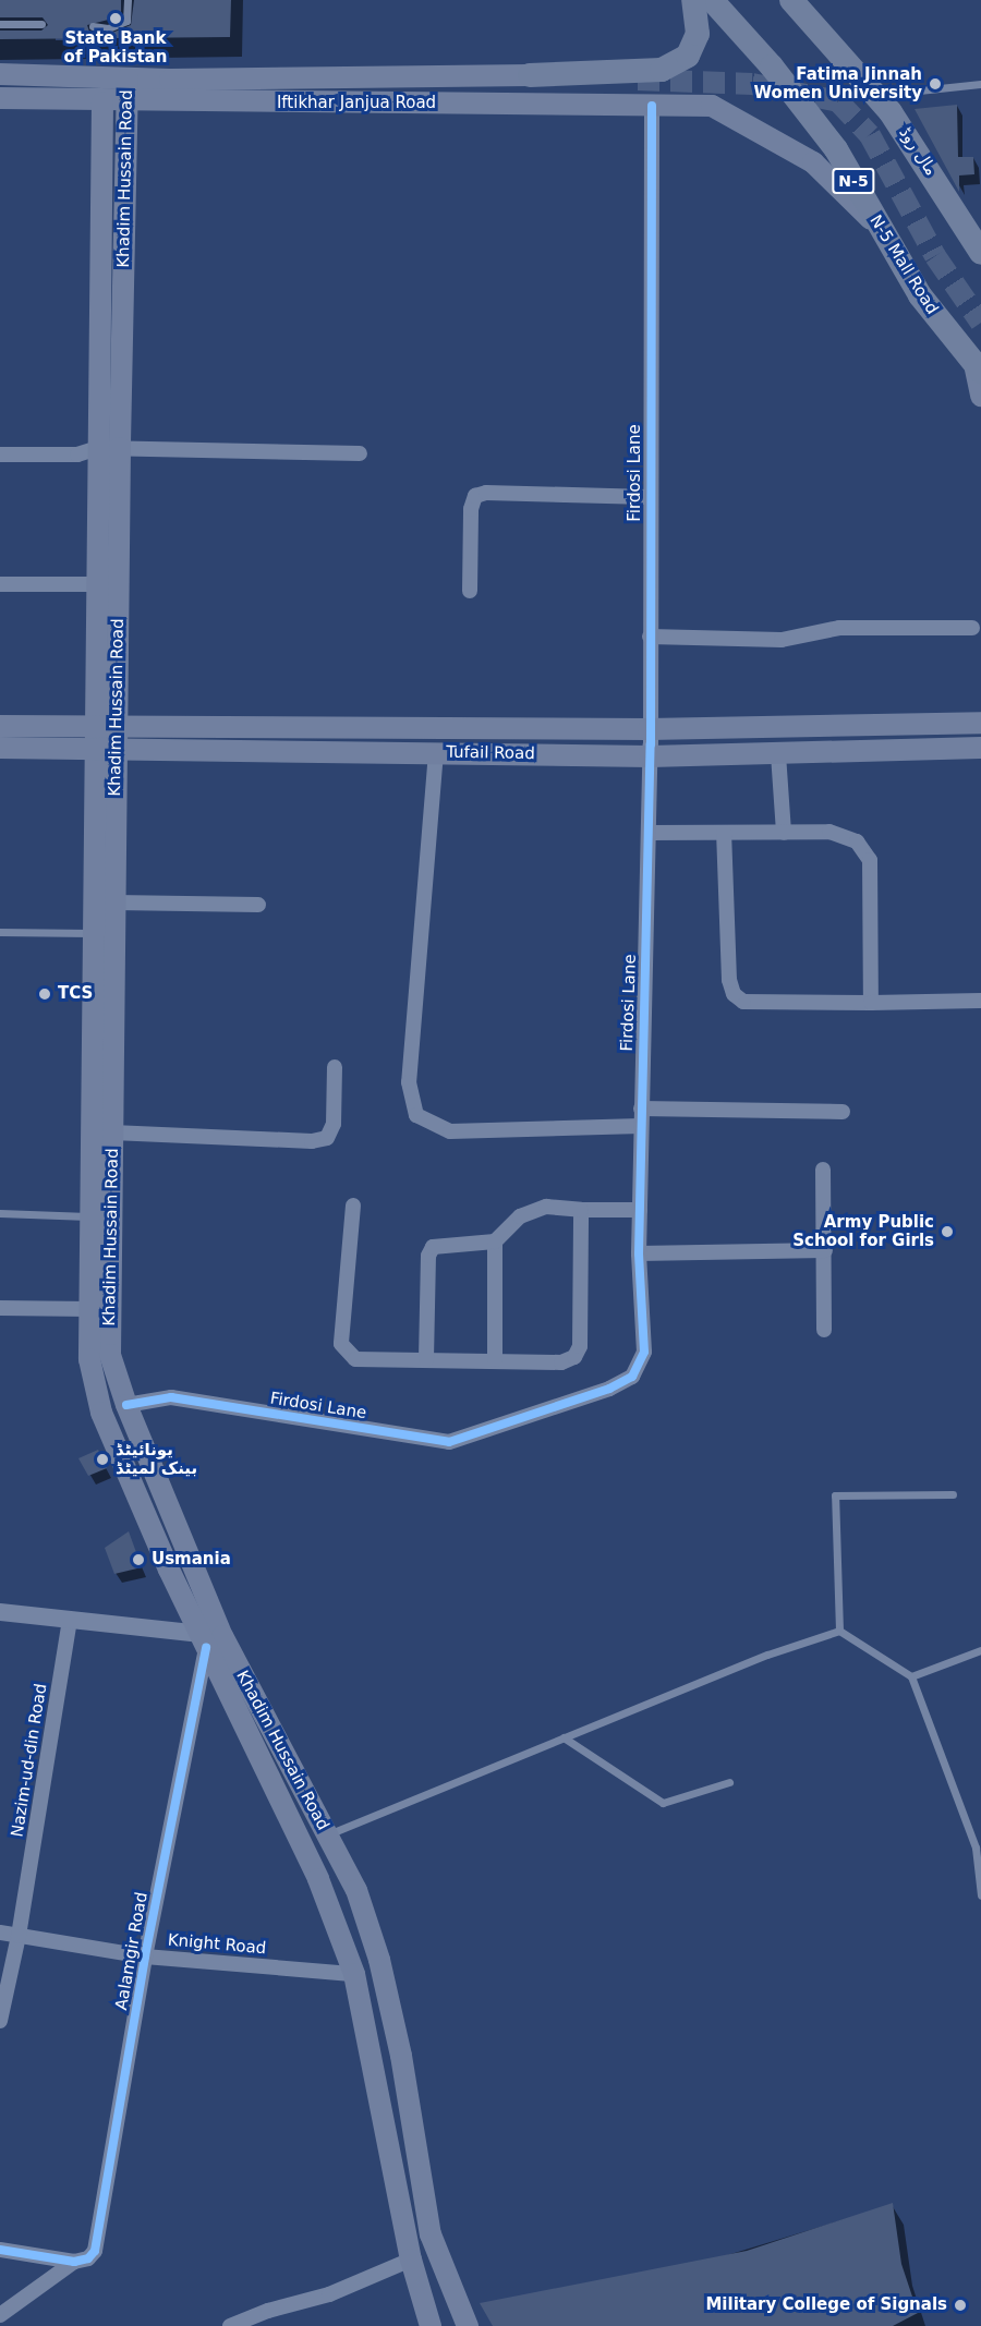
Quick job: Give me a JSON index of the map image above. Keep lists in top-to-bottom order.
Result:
{
  "streets": {
    "highway": ["مال روڈ", "N-5", "N-5 Mall Road"],
    "main road": ["Iftikhar Janjua Road", "Khadim Hussain Road", "Tufail Road"],
    "street": [
      "Firdosi Lane",
      "Nazim-ud-din Road",
      "Knight Road",
      "Aalamgir Road"
    ]
  },
  "crossings": [
    ["Iftikhar Janjua Road", "Khadim Hussain Road"],
    ["Iftikhar Janjua Road", "N-5 Mall Road"],
    ["Iftikhar Janjua Road", "Firdosi Lane"],
    ["Khadim Hussain Road", "Firdosi Lane"],
    ["Khadim Hussain Road", "Tufail Road"],
    ["Khadim Hussain Road", "Knight Road"],
    ["Khadim Hussain Road", "Aalamgir Road"],
    ["Firdosi Lane", "Tufail Road"],
    ["Nazim-ud-din Road", "Knight Road"],
    ["Knight Road", "Aalamgir Road"]
  ],
  "places": [
    "State Bank of Pakistan",
    "Fatima Jinnah Women University",
    "TCS",
    "Army Public School for Girls",
    "یونائیٹڈ بینک لمیٹڈ",
    "Usmania",
    "Military College of Signals"
  ]
}
